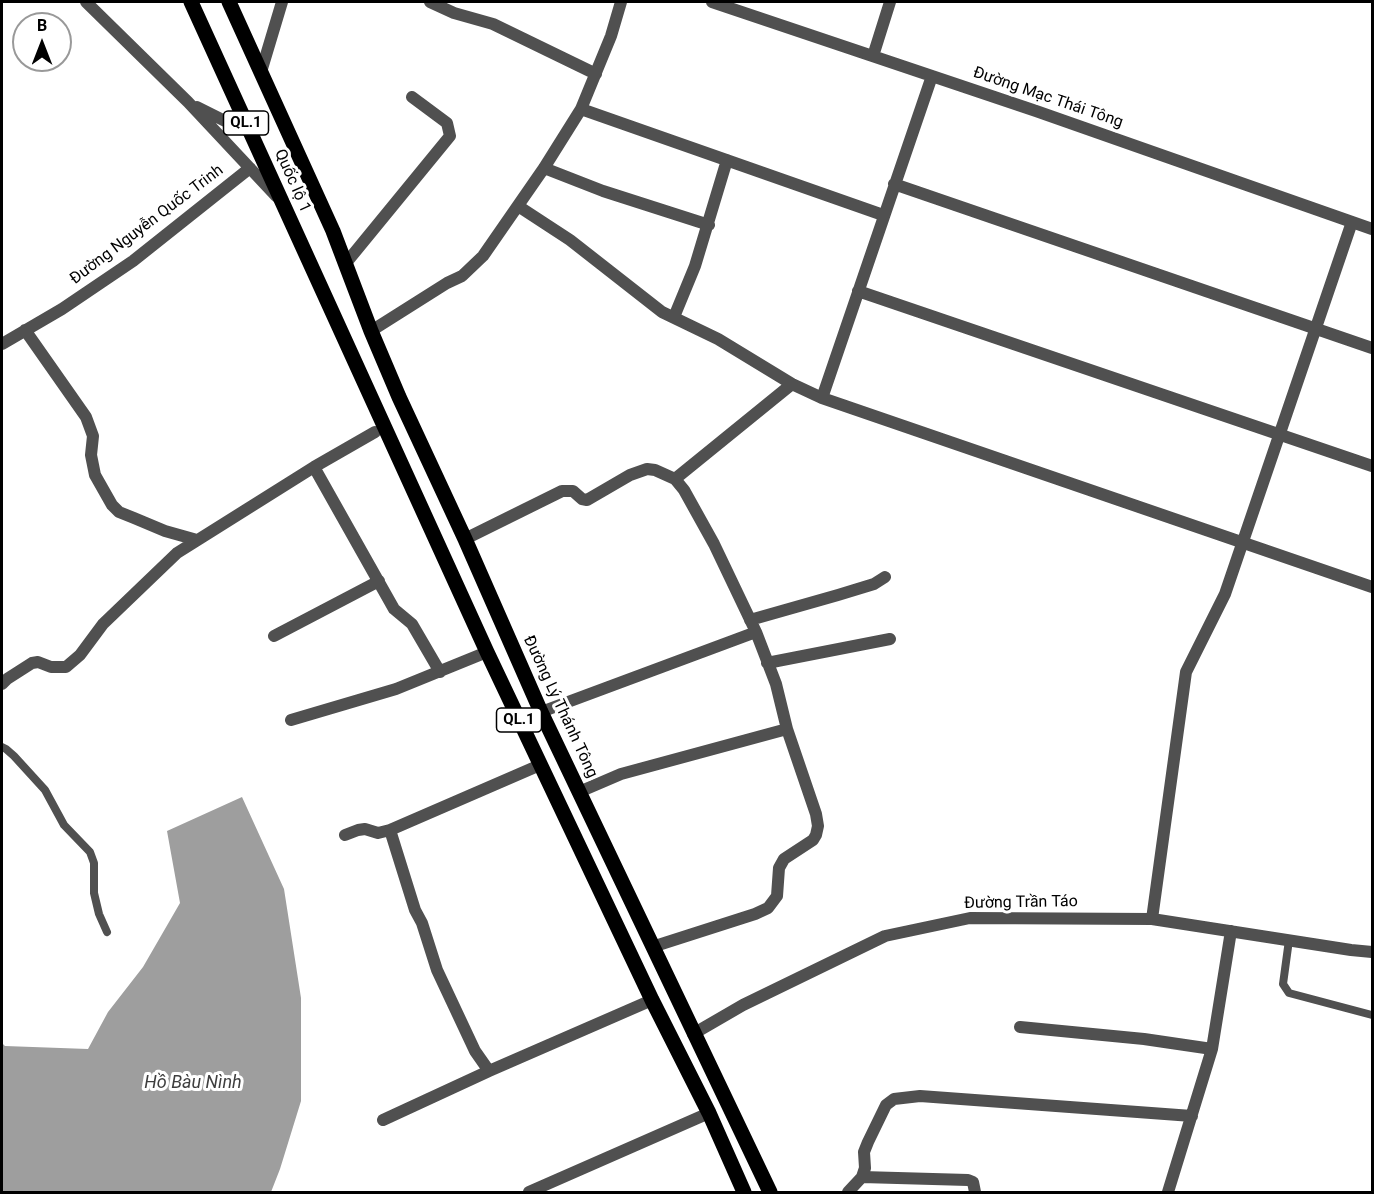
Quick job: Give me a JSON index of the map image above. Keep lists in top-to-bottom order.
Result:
{
  "streets": {
    "main road": ["QL.1", "Quốc lộ 1", "Đường Lý Thánh Tông"],
    "street": ["Đường Mạc Thái Tông", "Đường Nguyễn Quốc Trinh", "Đường Trần Táo"]
  },
  "crossings": [
    ["QL.1", "Quốc lộ 1"],
    ["Quốc lộ 1", "Đường Lý Thánh Tông"],
    ["Đường Lý Thánh Tông", "Đường Trần Táo"]
  ],
  "water": ["Hồ Bàu Nình"],
  "north": "top"
}
